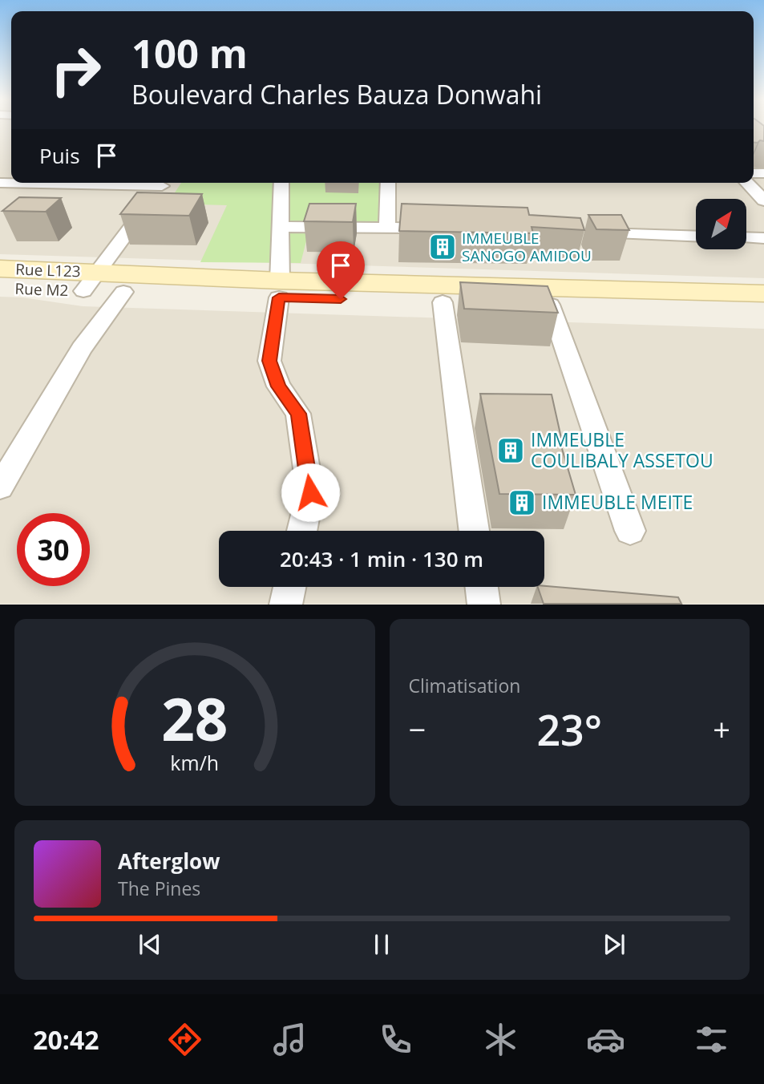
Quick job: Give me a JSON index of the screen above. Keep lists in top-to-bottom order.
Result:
{
  "streets": {
    "main road": ["Rue L123", "Rue M2"]
  },
  "crossings": [
    ["Rue L123", "Rue M2"]
  ],
  "places": {
    "building": ["IMMEUBLE SANOGO AMIDOU", "IMMEUBLE COULIBALY ASSETOU", "IMMEUBLE MEITE"]
  },
  "north": "top right",
  "page": {
    "turn": ["100 m", "Boulevard Charles Bauza Donwahi"],
    "then": "Puis",
    "limit": "30",
    "trip": "20:43 · 1 min · 130 m",
    "tile": "Climatisation",
    "heat": ["−", "23°", "+"],
    "song": ["Afterglow", "The Pines"],
    "tabs": "20:42",
    "gauge": ["28", "km/h"]
  }
}
